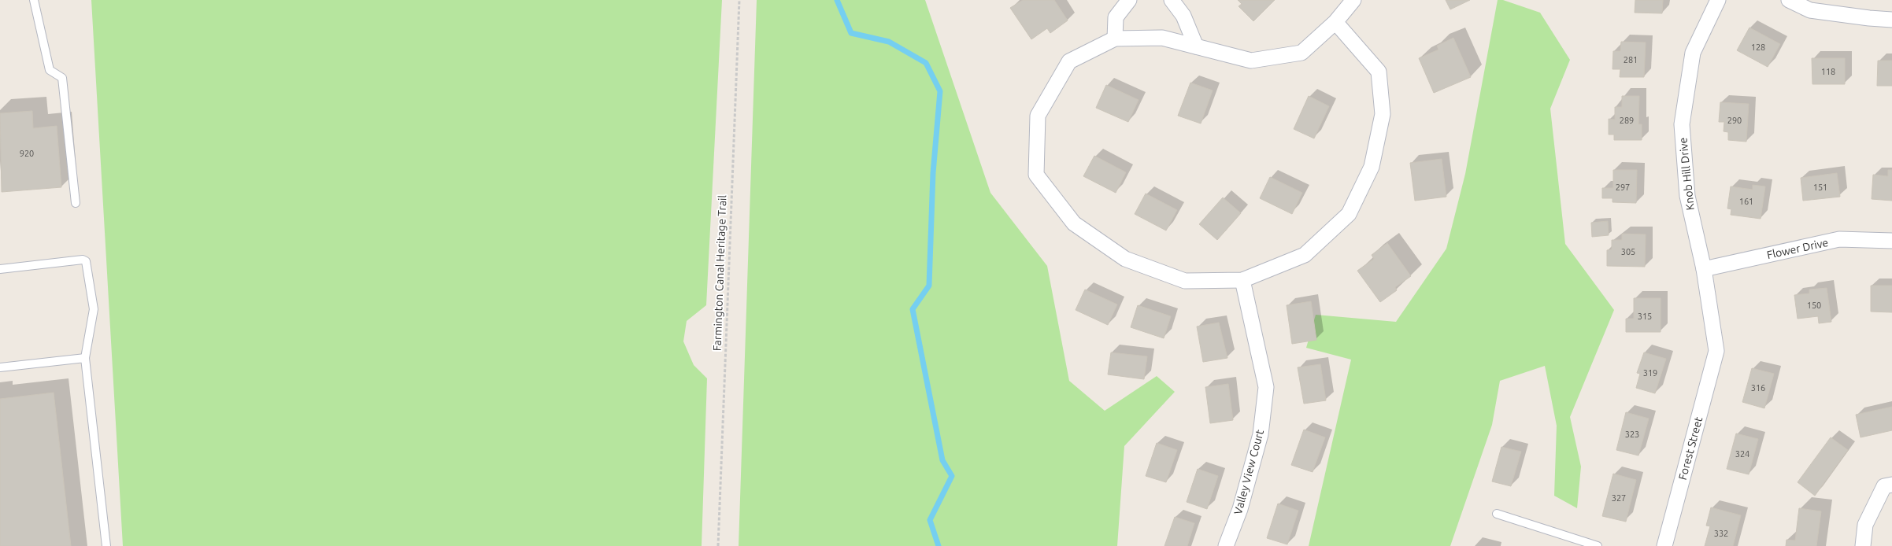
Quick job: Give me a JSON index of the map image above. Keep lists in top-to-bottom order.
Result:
{
  "streets": {
    "street": [
      "Knob Hill Drive",
      "Flower Drive",
      "Forest Street",
      "Valley View Court"
    ],
    "path": ["Farmington Canal Heritage Trail"]
  },
  "crossings": [
    ["Knob Hill Drive", "Flower Drive"],
    ["Knob Hill Drive", "Forest Street"]
  ],
  "house_numbers": [
    "128",
    "281",
    "118",
    "289",
    "290",
    "920",
    "297",
    "151",
    "161",
    "305",
    "150",
    "315",
    "319",
    "316",
    "323",
    "324",
    "327",
    "332"
  ]
}
